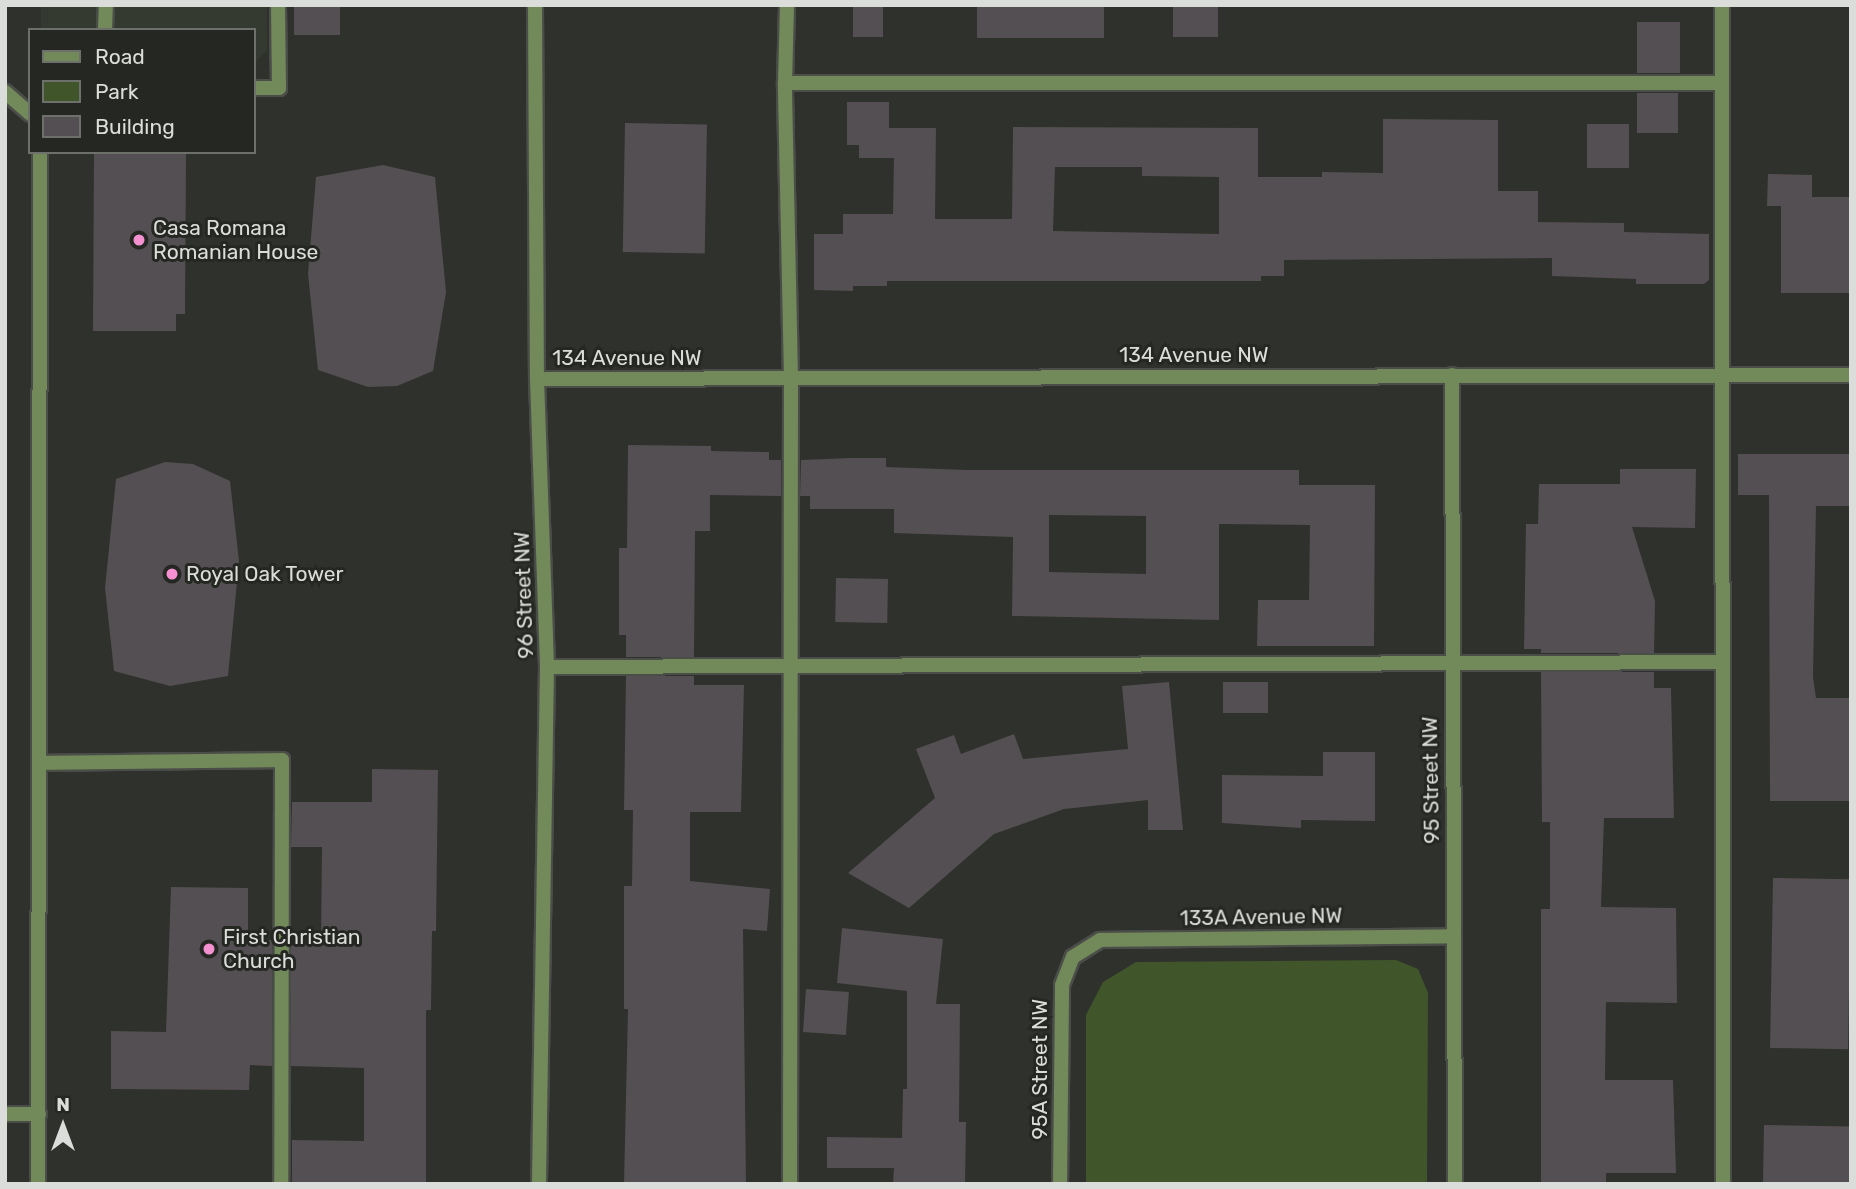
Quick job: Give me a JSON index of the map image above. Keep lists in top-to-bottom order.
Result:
{
  "streets": {
    "street": [
      "134 Avenue NW",
      "96 Street NW",
      "95 Street NW",
      "133A Avenue NW",
      "95A Street NW"
    ]
  },
  "crossings": [
    ["134 Avenue NW", "96 Street NW"],
    ["134 Avenue NW", "95 Street NW"],
    ["95 Street NW", "133A Avenue NW"],
    ["133A Avenue NW", "95A Street NW"]
  ],
  "places": ["Casa Romana Romanian House", "Royal Oak Tower", "First Christian Church"],
  "legend": ["Road", "Park", "Building"],
  "north": "top"
}
